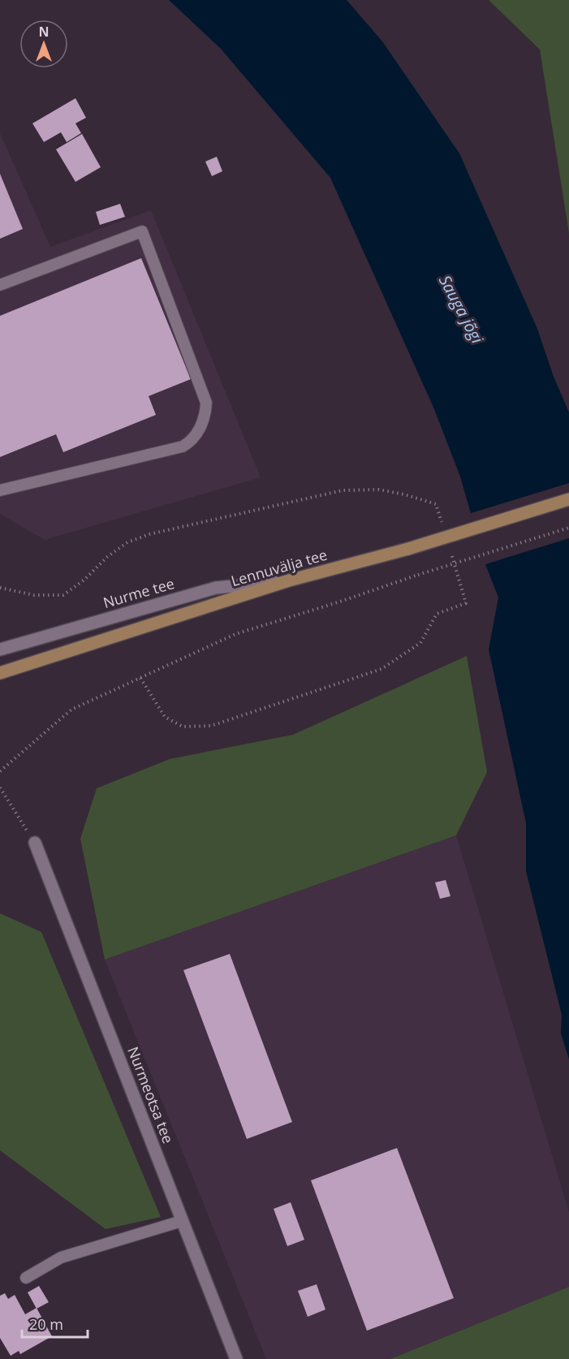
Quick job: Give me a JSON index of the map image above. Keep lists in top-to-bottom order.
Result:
{
  "streets": {
    "main road": ["Lennuvälja tee"],
    "street": ["Nurme tee", "Nurmeotsa tee"]
  },
  "crossings": [
    ["Lennuvälja tee", "Nurme tee"]
  ],
  "water": ["Sauga jõgi"],
  "scale_bar": "20 m",
  "north": "top"
}
